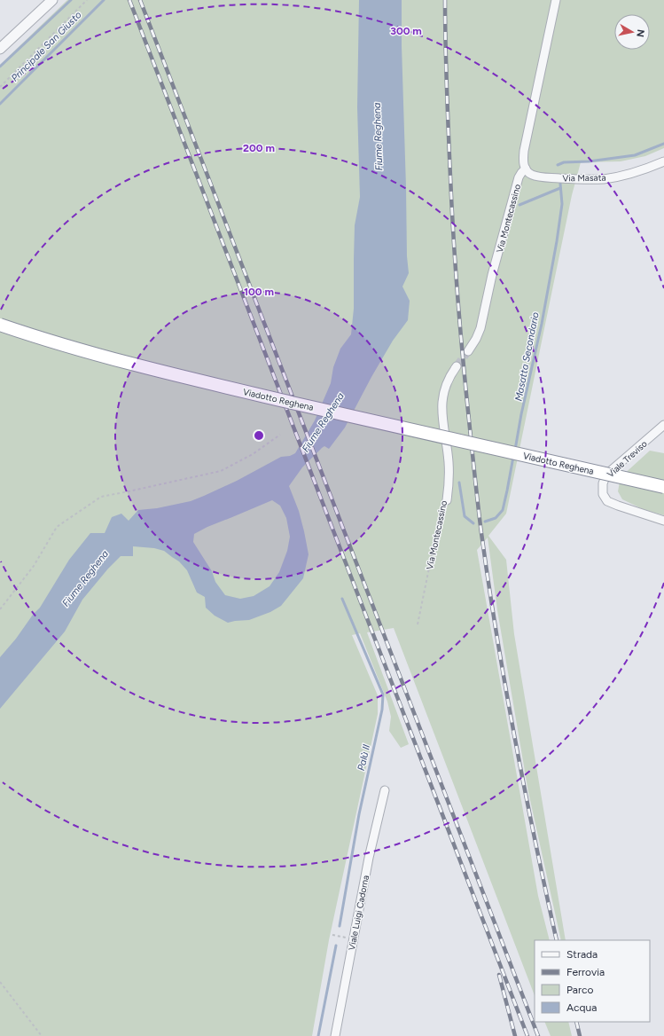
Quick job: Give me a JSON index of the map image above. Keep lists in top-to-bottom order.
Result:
{
  "streets": {
    "highway": ["Viadotto Reghena"],
    "street": [
      "Via Masata",
      "Via Montecassino",
      "Viale Treviso",
      "Viale Luigi Cadorna"
    ]
  },
  "crossings": [
    ["Via Masata", "Via Montecassino"]
  ],
  "water": [
    "Principale San Giusto",
    "Fiume Reghena",
    "Masatta Secondario",
    "Palù II"
  ],
  "legend": [
    "Strada",
    "Ferrovia",
    "Parco",
    "Acqua"
  ],
  "north": "right",
  "rings": ["300 m", "200 m", "100 m"]
}
